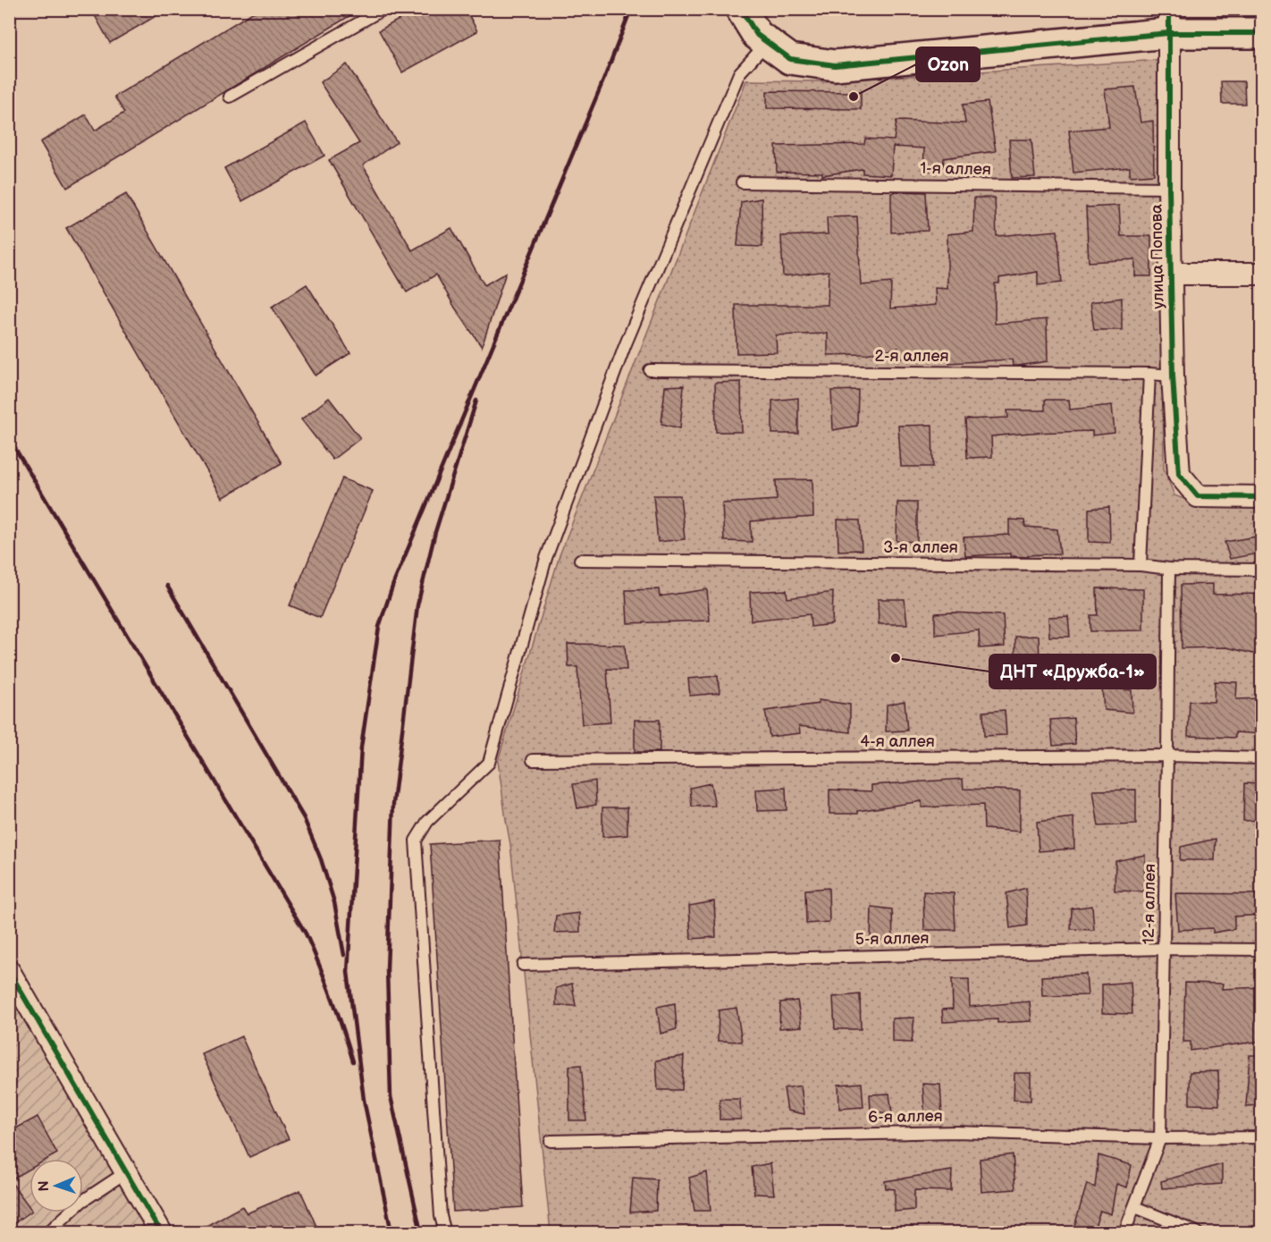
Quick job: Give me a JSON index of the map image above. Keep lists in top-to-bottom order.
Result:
{
  "streets": {
    "street": ["улица Попова"],
    "lane": [
      "1-я аллея",
      "2-я аллея",
      "3-я аллея",
      "4-я аллея",
      "12-я аллея",
      "5-я аллея",
      "6-я аллея"
    ]
  },
  "crossings": [
    ["1-я аллея", "улица Попова"],
    ["улица Попова", "2-я аллея"],
    ["3-я аллея", "12-я аллея"],
    ["4-я аллея", "12-я аллея"],
    ["12-я аллея", "5-я аллея"],
    ["12-я аллея", "6-я аллея"]
  ],
  "places": ["Ozon", "ДНТ «Дружба-1»"],
  "north": "left"
}
